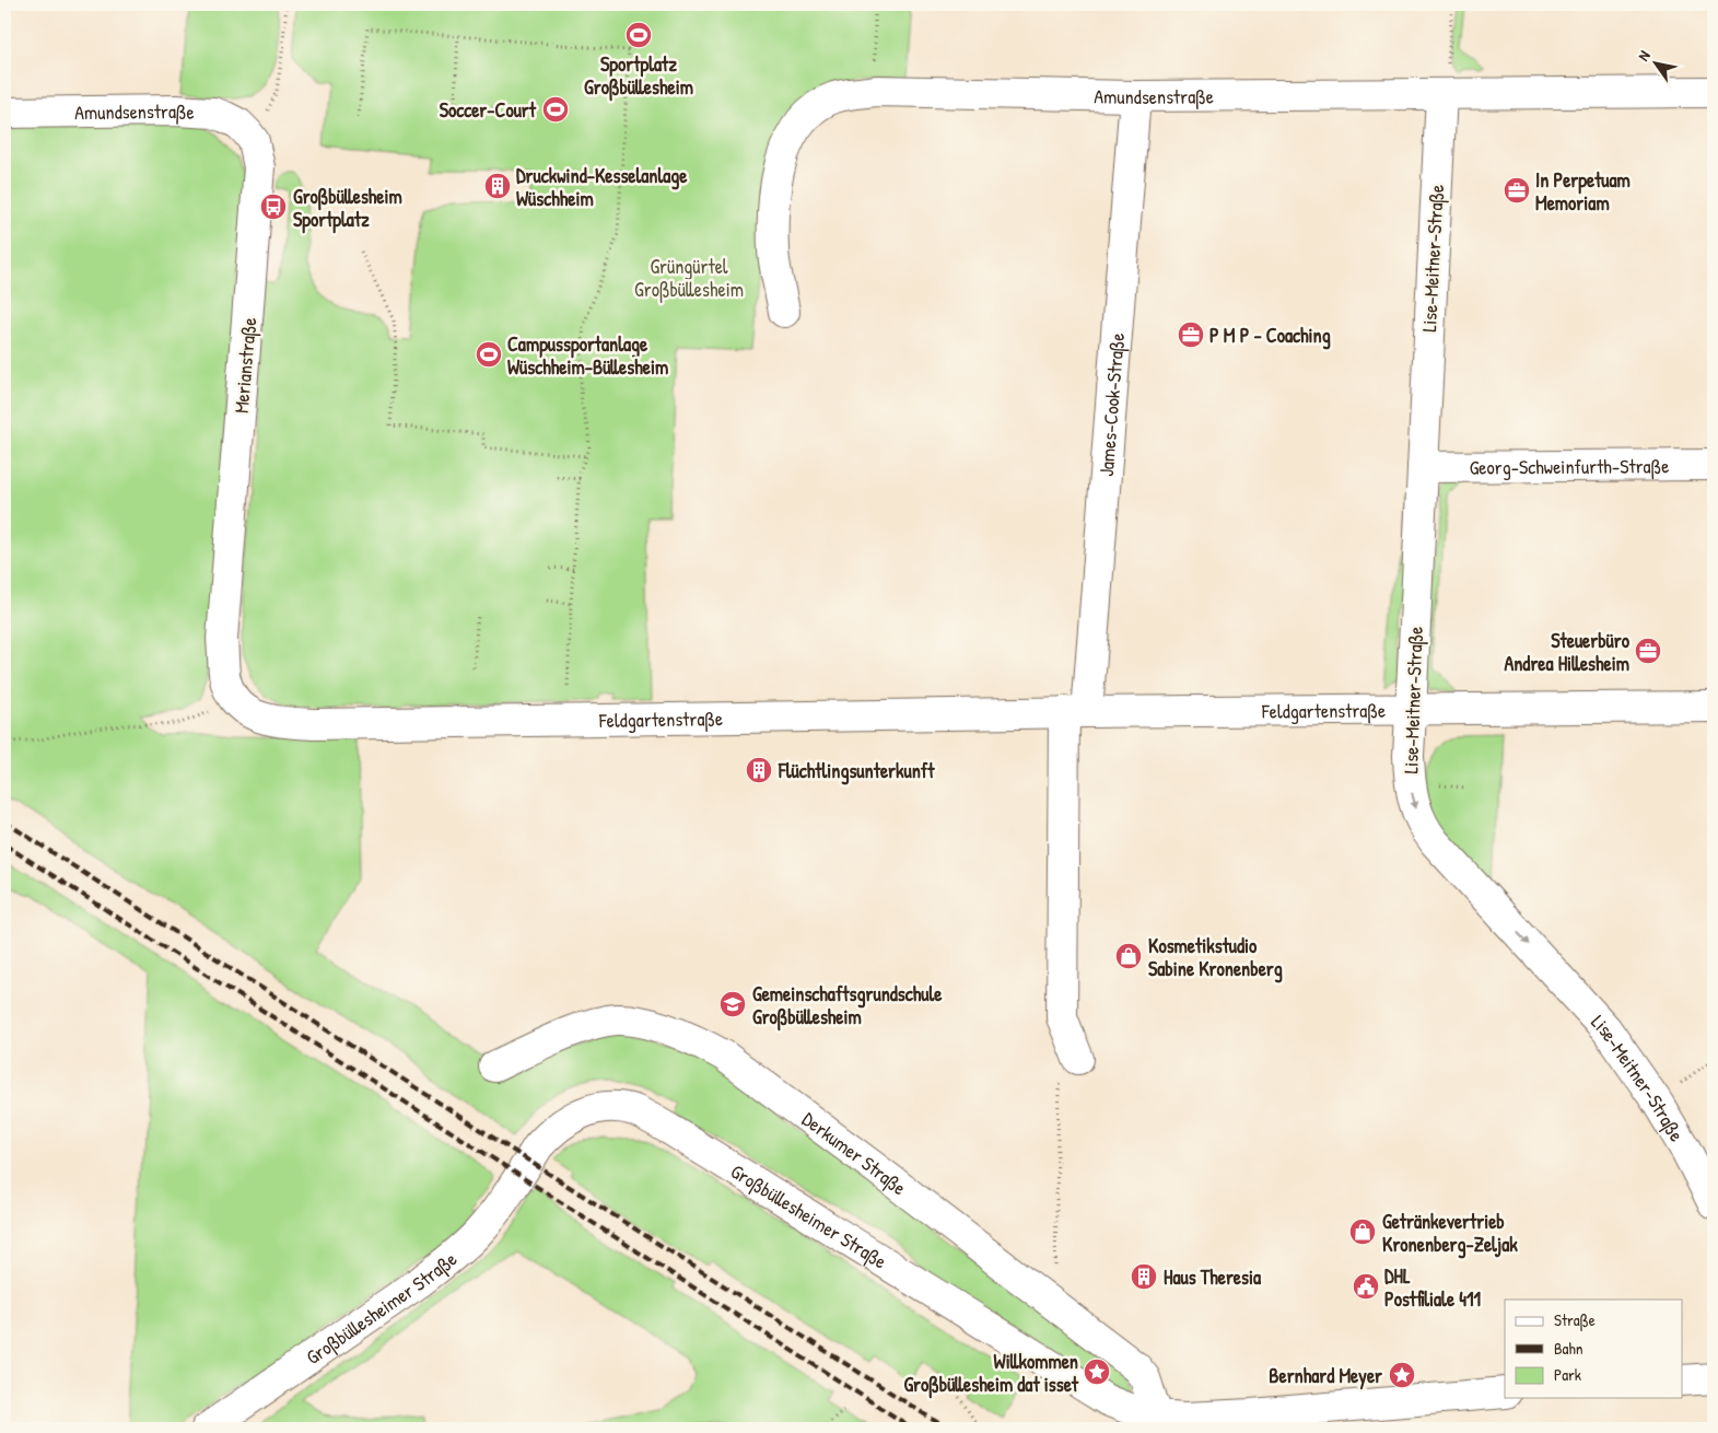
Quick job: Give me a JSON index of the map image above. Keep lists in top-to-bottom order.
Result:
{
  "streets": {
    "street": [
      "Amundsenstraße",
      "Lise-Meitner-Straße",
      "Merianstraße",
      "James-Cook-Straße",
      "Georg-Schweinfurth-Straße",
      "Feldgartenstraße",
      "Derkumer Straße",
      "Großbüllesheimer Straße"
    ]
  },
  "crossings": [
    ["Amundsenstraße", "Lise-Meitner-Straße"],
    ["Amundsenstraße", "Merianstraße"],
    ["Amundsenstraße", "James-Cook-Straße"],
    ["Lise-Meitner-Straße", "Georg-Schweinfurth-Straße"],
    ["Lise-Meitner-Straße", "Feldgartenstraße"],
    ["Merianstraße", "Feldgartenstraße"],
    ["James-Cook-Straße", "Feldgartenstraße"],
    ["Derkumer Straße", "Großbüllesheimer Straße"]
  ],
  "one_way": ["Lise-Meitner-Straße"],
  "parks": ["Grüngürtel Großbüllesheim"],
  "places": {
    "sports": ["Sportplatz Großbüllesheim", "Soccer-Court", "Campussportanlage Wüschheim-Büllesheim"],
    "building": ["Druckwind-Kesselanlage Wüschheim", "Flüchtlingsunterkunft", "Haus Theresia"],
    "office": ["In Perpetuam Memoriam", "P M P - Coaching", "Steuerbüro Andrea Hillesheim"],
    "bus stop": ["Großbüllesheim Sportplatz"],
    "shop": ["Kosmetikstudio Sabine Kronenberg", "Getränkevertrieb Kronenberg-Zeljak"],
    "school or university": ["Gemeinschaftsgrundschule Großbüllesheim"],
    "public building": ["DHL Postfiliale 411"],
    "place": ["Willkommen Großbüllesheim dat isset", "Bernhard Meyer"]
  },
  "legend": ["Straße", "Bahn", "Park"],
  "north": "top left"
}
